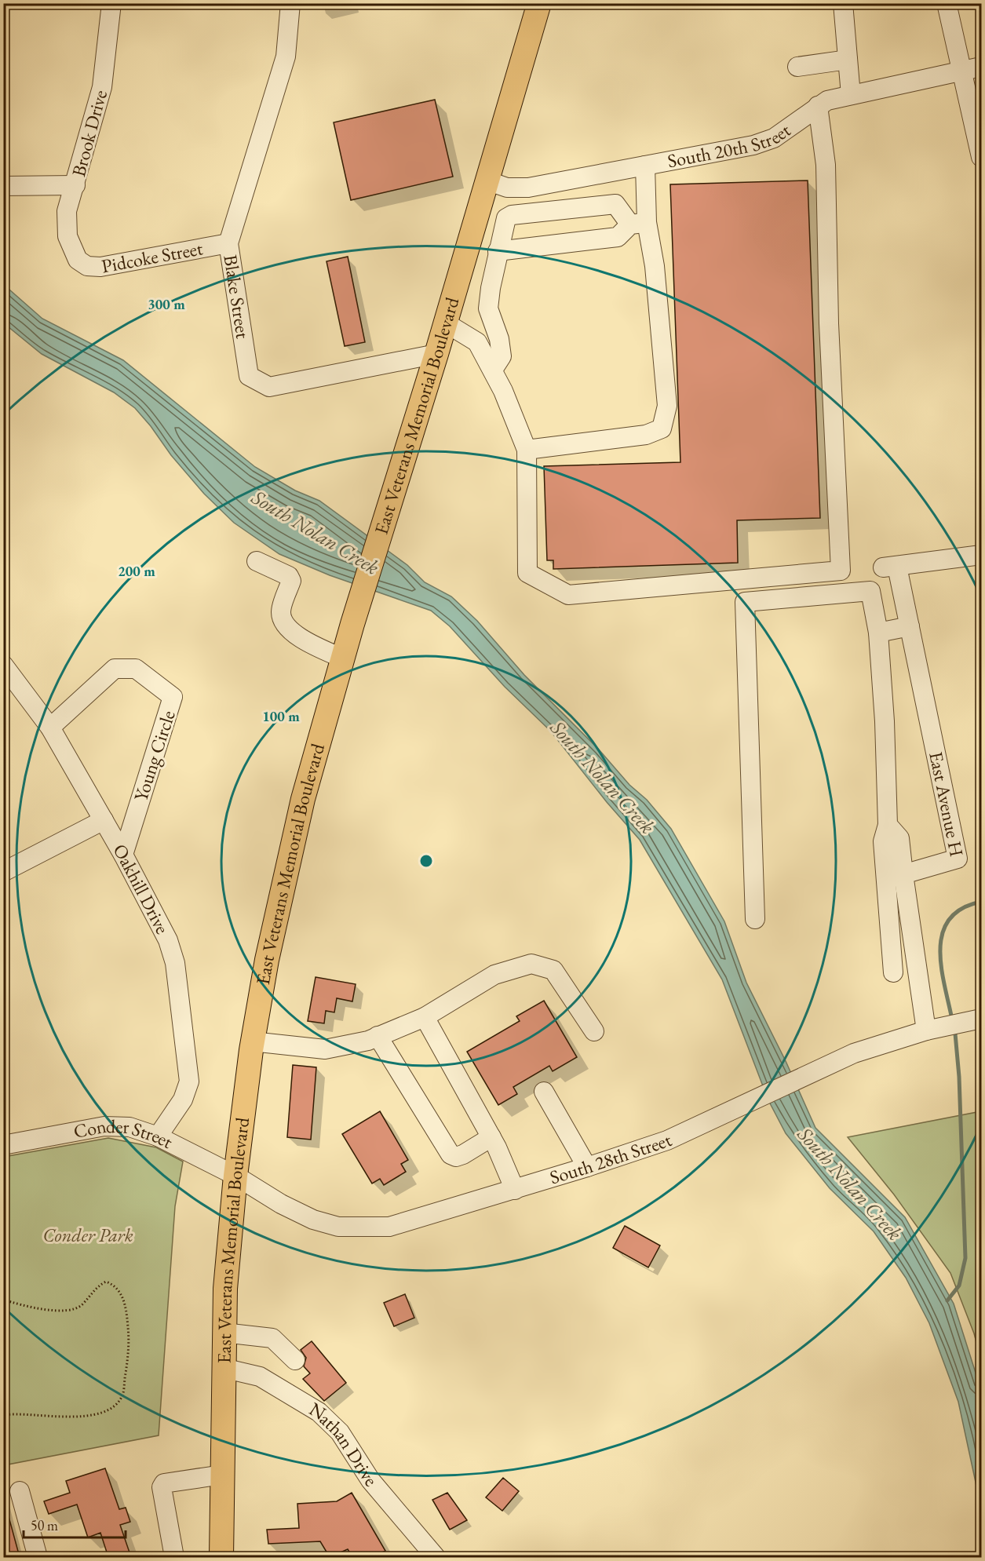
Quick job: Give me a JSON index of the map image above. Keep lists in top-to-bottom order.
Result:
{
  "streets": {
    "main road": ["East Veterans Memorial Boulevard"],
    "street": [
      "Brook Drive",
      "South 20th Street",
      "Pidcoke Street",
      "Blake Street",
      "Young Circle",
      "East Avenue H",
      "Oakhill Drive",
      "Conder Street",
      "South 28th Street",
      "Nathan Drive"
    ]
  },
  "crossings": [
    ["Brook Drive", "Pidcoke Street"],
    ["South 20th Street", "East Veterans Memorial Boulevard"],
    ["Pidcoke Street", "Blake Street"],
    ["Blake Street", "East Veterans Memorial Boulevard"],
    ["East Veterans Memorial Boulevard", "Conder Street"],
    ["East Veterans Memorial Boulevard", "South 28th Street"],
    ["East Veterans Memorial Boulevard", "Nathan Drive"],
    ["Young Circle", "Oakhill Drive"],
    ["Oakhill Drive", "Conder Street"],
    ["Conder Street", "South 28th Street"]
  ],
  "water": ["South Nolan Creek"],
  "parks": ["Conder Park"],
  "scale_bar": "50 m",
  "rings": ["300 m", "200 m", "100 m"]
}
